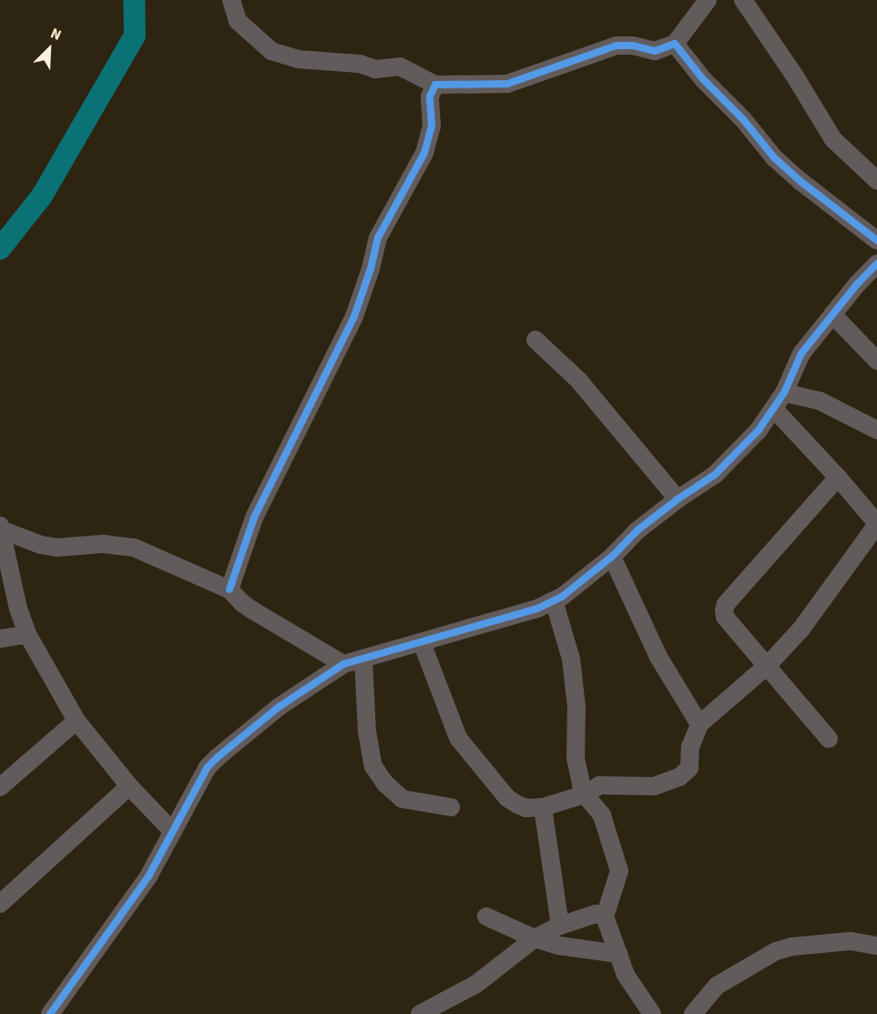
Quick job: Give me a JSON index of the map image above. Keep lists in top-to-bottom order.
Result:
{
  "north": "top right"
}
